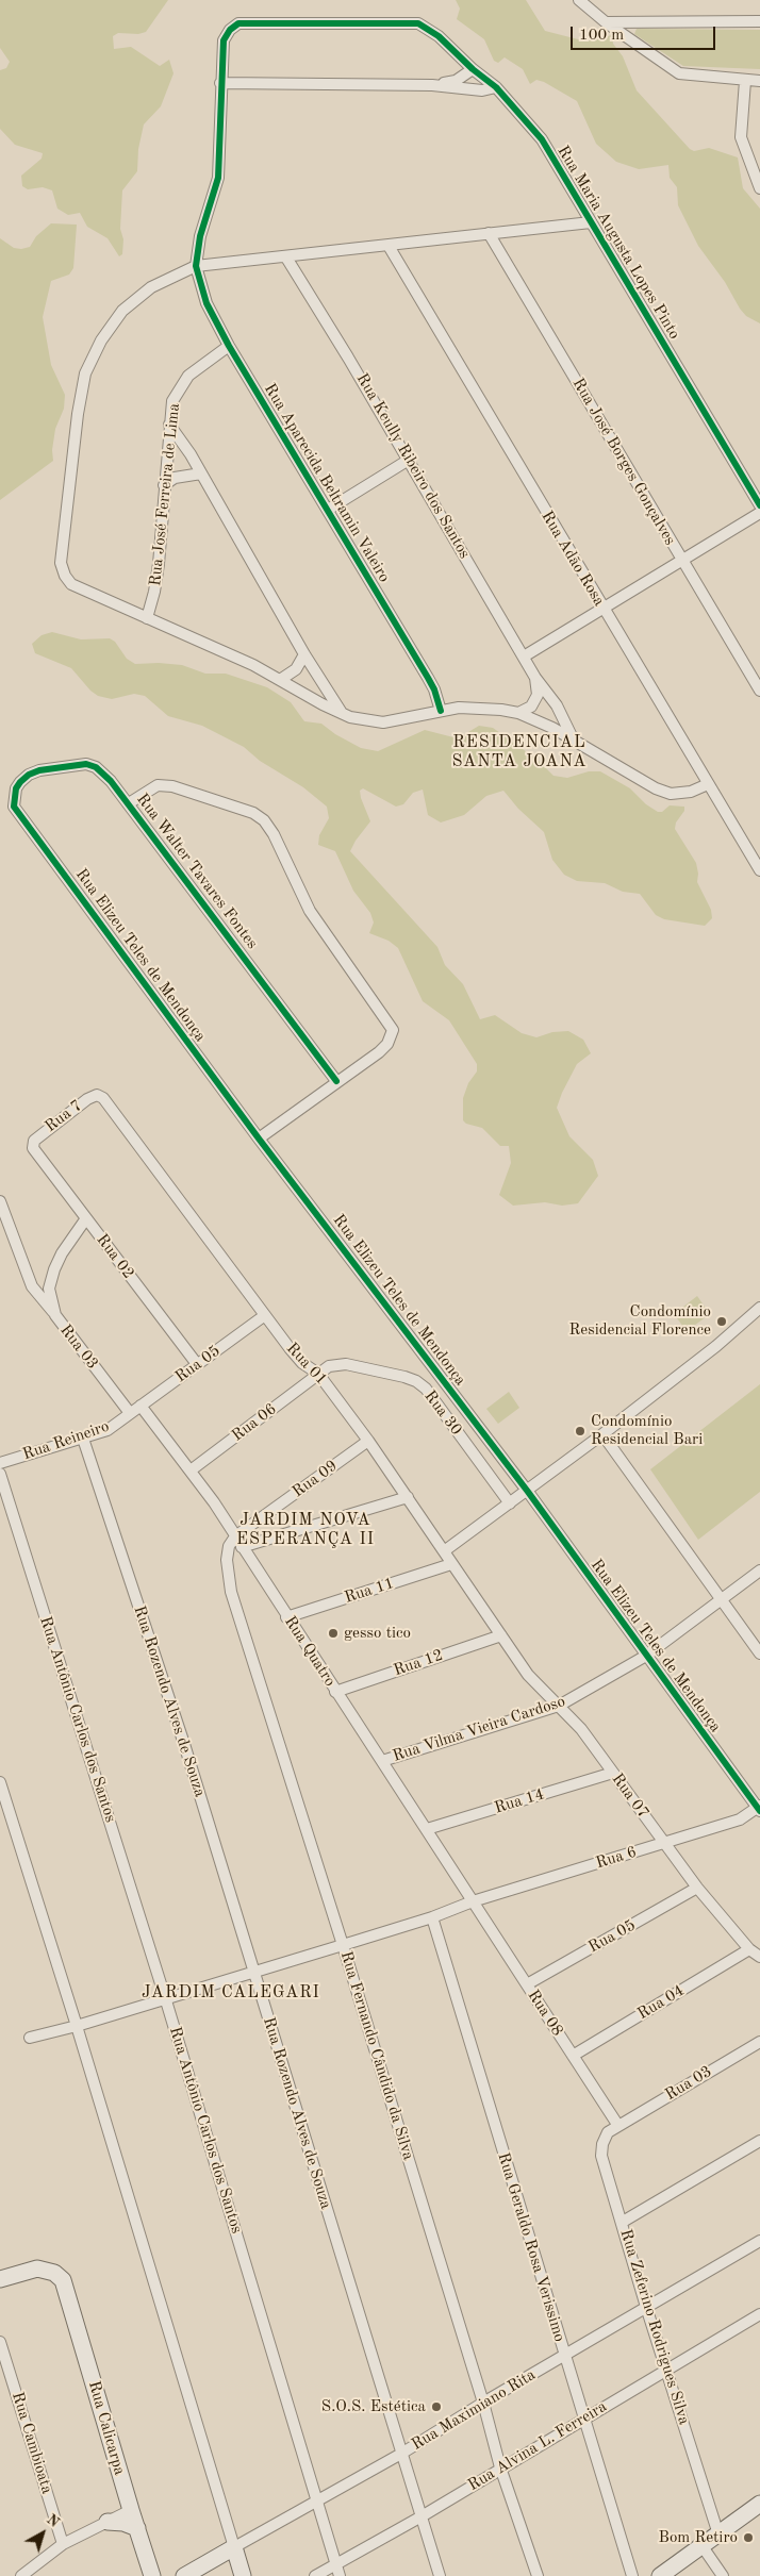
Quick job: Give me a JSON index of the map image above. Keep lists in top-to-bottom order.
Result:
{
  "streets": {
    "street": [
      "Rua Maria Augusta Lopes Pinto",
      "Rua José Borges Gonçalves",
      "Rua Keully Ribeiro dos Santos",
      "Rua Aparecida Beltramin Valeiro",
      "Rua José Ferreira de Lima",
      "Rua Adão Rosa",
      "Rua Walter Tavares Fontes",
      "Rua Elizeu Teles de Mendonça",
      "Rua 7",
      "Rua 02",
      "Rua 03",
      "Rua 05",
      "Rua 01",
      "Rua 30",
      "Rua 06",
      "Rua Reineiro",
      "Rua 09",
      "Rua 11",
      "Rua Quatro",
      "Rua 12",
      "Rua Rozendo Alves de Souza",
      "Rua Antônio Carlos dos Santos",
      "Rua Vilma Vieira Cardoso",
      "Rua 07",
      "Rua 14",
      "Rua 6",
      "Rua 04",
      "Rua 08",
      "Rua Fernando Cândido da Silva",
      "Rua Geraldo Rosa Verissimo",
      "Rua Zeferino Rodrigues Silva",
      "Rua Maximiano Rita",
      "Rua Calicarpa",
      "Rua Cambioata",
      "Rua Alvina L. Ferreira"
    ]
  },
  "crossings": [
    ["Rua Aparecida Beltramin Valeiro", "Rua José Ferreira de Lima"],
    ["Rua Walter Tavares Fontes", "Rua Elizeu Teles de Mendonça"],
    ["Rua Elizeu Teles de Mendonça", "Rua Vilma Vieira Cardoso"],
    ["Rua Elizeu Teles de Mendonça", "Rua 6"],
    ["Rua 7", "Rua 02"],
    ["Rua 7", "Rua 01"],
    ["Rua 02", "Rua 03"],
    ["Rua 02", "Rua 05"],
    ["Rua 03", "Rua 05"],
    ["Rua 03", "Rua Reineiro"],
    ["Rua 03", "Rua 08"],
    ["Rua 03", "Rua Zeferino Rodrigues Silva"],
    ["Rua 05", "Rua 01"],
    ["Rua 05", "Rua Reineiro"],
    ["Rua 05", "Rua Quatro"],
    ["Rua 05", "Rua 07"],
    ["Rua 05", "Rua 08"],
    ["Rua 01", "Rua 30"],
    ["Rua 01", "Rua 06"],
    ["Rua 01", "Rua 09"],
    ["Rua 01", "Rua 11"],
    ["Rua 01", "Rua 12"],
    ["Rua 01", "Rua 07"],
    ["Rua 30", "Rua 06"],
    ["Rua 06", "Rua Quatro"],
    ["Rua Reineiro", "Rua Rozendo Alves de Souza"],
    ["Rua 09", "Rua Quatro"],
    ["Rua 09", "Rua Fernando Cândido da Silva"],
    ["Rua 11", "Rua Quatro"],
    ["Rua Quatro", "Rua 12"],
    ["Rua Quatro", "Rua Vilma Vieira Cardoso"],
    ["Rua Quatro", "Rua 14"],
    ["Rua Quatro", "Rua 6"],
    ["Rua Quatro", "Rua 08"],
    ["Rua Quatro", "Rua Fernando Cândido da Silva"],
    ["Rua 12", "Rua 07"],
    ["Rua Rozendo Alves de Souza", "Rua 6"],
    ["Rua Rozendo Alves de Souza", "Rua Maximiano Rita"],
    ["Rua Rozendo Alves de Souza", "Rua Alvina L. Ferreira"],
    ["Rua Antônio Carlos dos Santos", "Rua 6"],
    ["Rua Antônio Carlos dos Santos", "Rua Maximiano Rita"],
    ["Rua Antônio Carlos dos Santos", "Rua Alvina L. Ferreira"],
    ["Rua Vilma Vieira Cardoso", "Rua 07"],
    ["Rua 07", "Rua 14"],
    ["Rua 07", "Rua 6"],
    ["Rua 07", "Rua 04"],
    ["Rua 6", "Rua 08"],
    ["Rua 6", "Rua Fernando Cândido da Silva"],
    ["Rua 6", "Rua Geraldo Rosa Verissimo"],
    ["Rua 04", "Rua 08"],
    ["Rua 08", "Rua Zeferino Rodrigues Silva"],
    ["Rua Fernando Cândido da Silva", "Rua Maximiano Rita"],
    ["Rua Fernando Cândido da Silva", "Rua Alvina L. Ferreira"],
    ["Rua Geraldo Rosa Verissimo", "Rua Maximiano Rita"],
    ["Rua Geraldo Rosa Verissimo", "Rua Alvina L. Ferreira"],
    ["Rua Zeferino Rodrigues Silva", "Rua Maximiano Rita"],
    ["Rua Zeferino Rodrigues Silva", "Rua Alvina L. Ferreira"]
  ],
  "districts": ["RESIDENCIAL SANTA JOANA", "JARDIM NOVA ESPERANÇA II", "JARDIM CALEGARI"],
  "places": [
    "Condomínio Residencial Florence",
    "Condomínio Residencial Bari",
    "gesso tico",
    "S.O.S. Estética",
    "Bom Retiro"
  ],
  "scale_bar": "100 m",
  "north": "top right"
}
